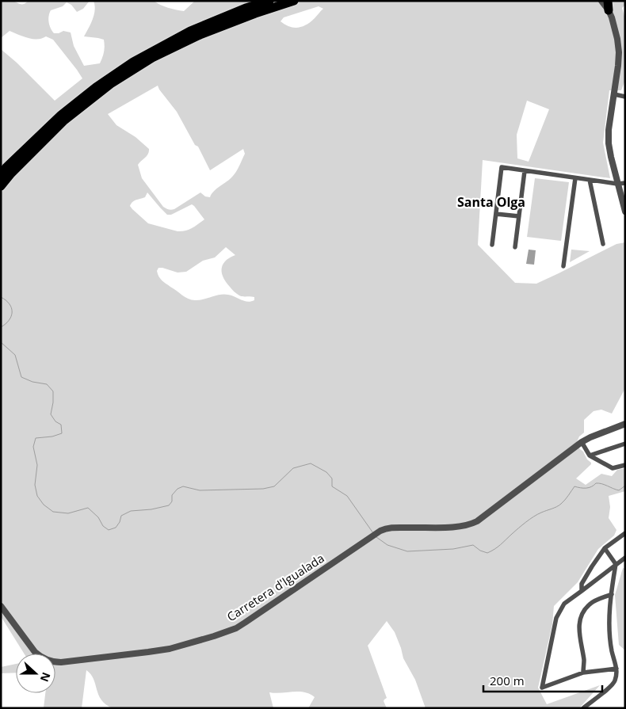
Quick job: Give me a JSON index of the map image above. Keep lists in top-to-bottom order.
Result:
{
  "streets": {
    "street": ["Carretera d'Igualada"]
  },
  "districts": ["Santa Olga"],
  "scale_bar": "200 m",
  "north": "right"
}
